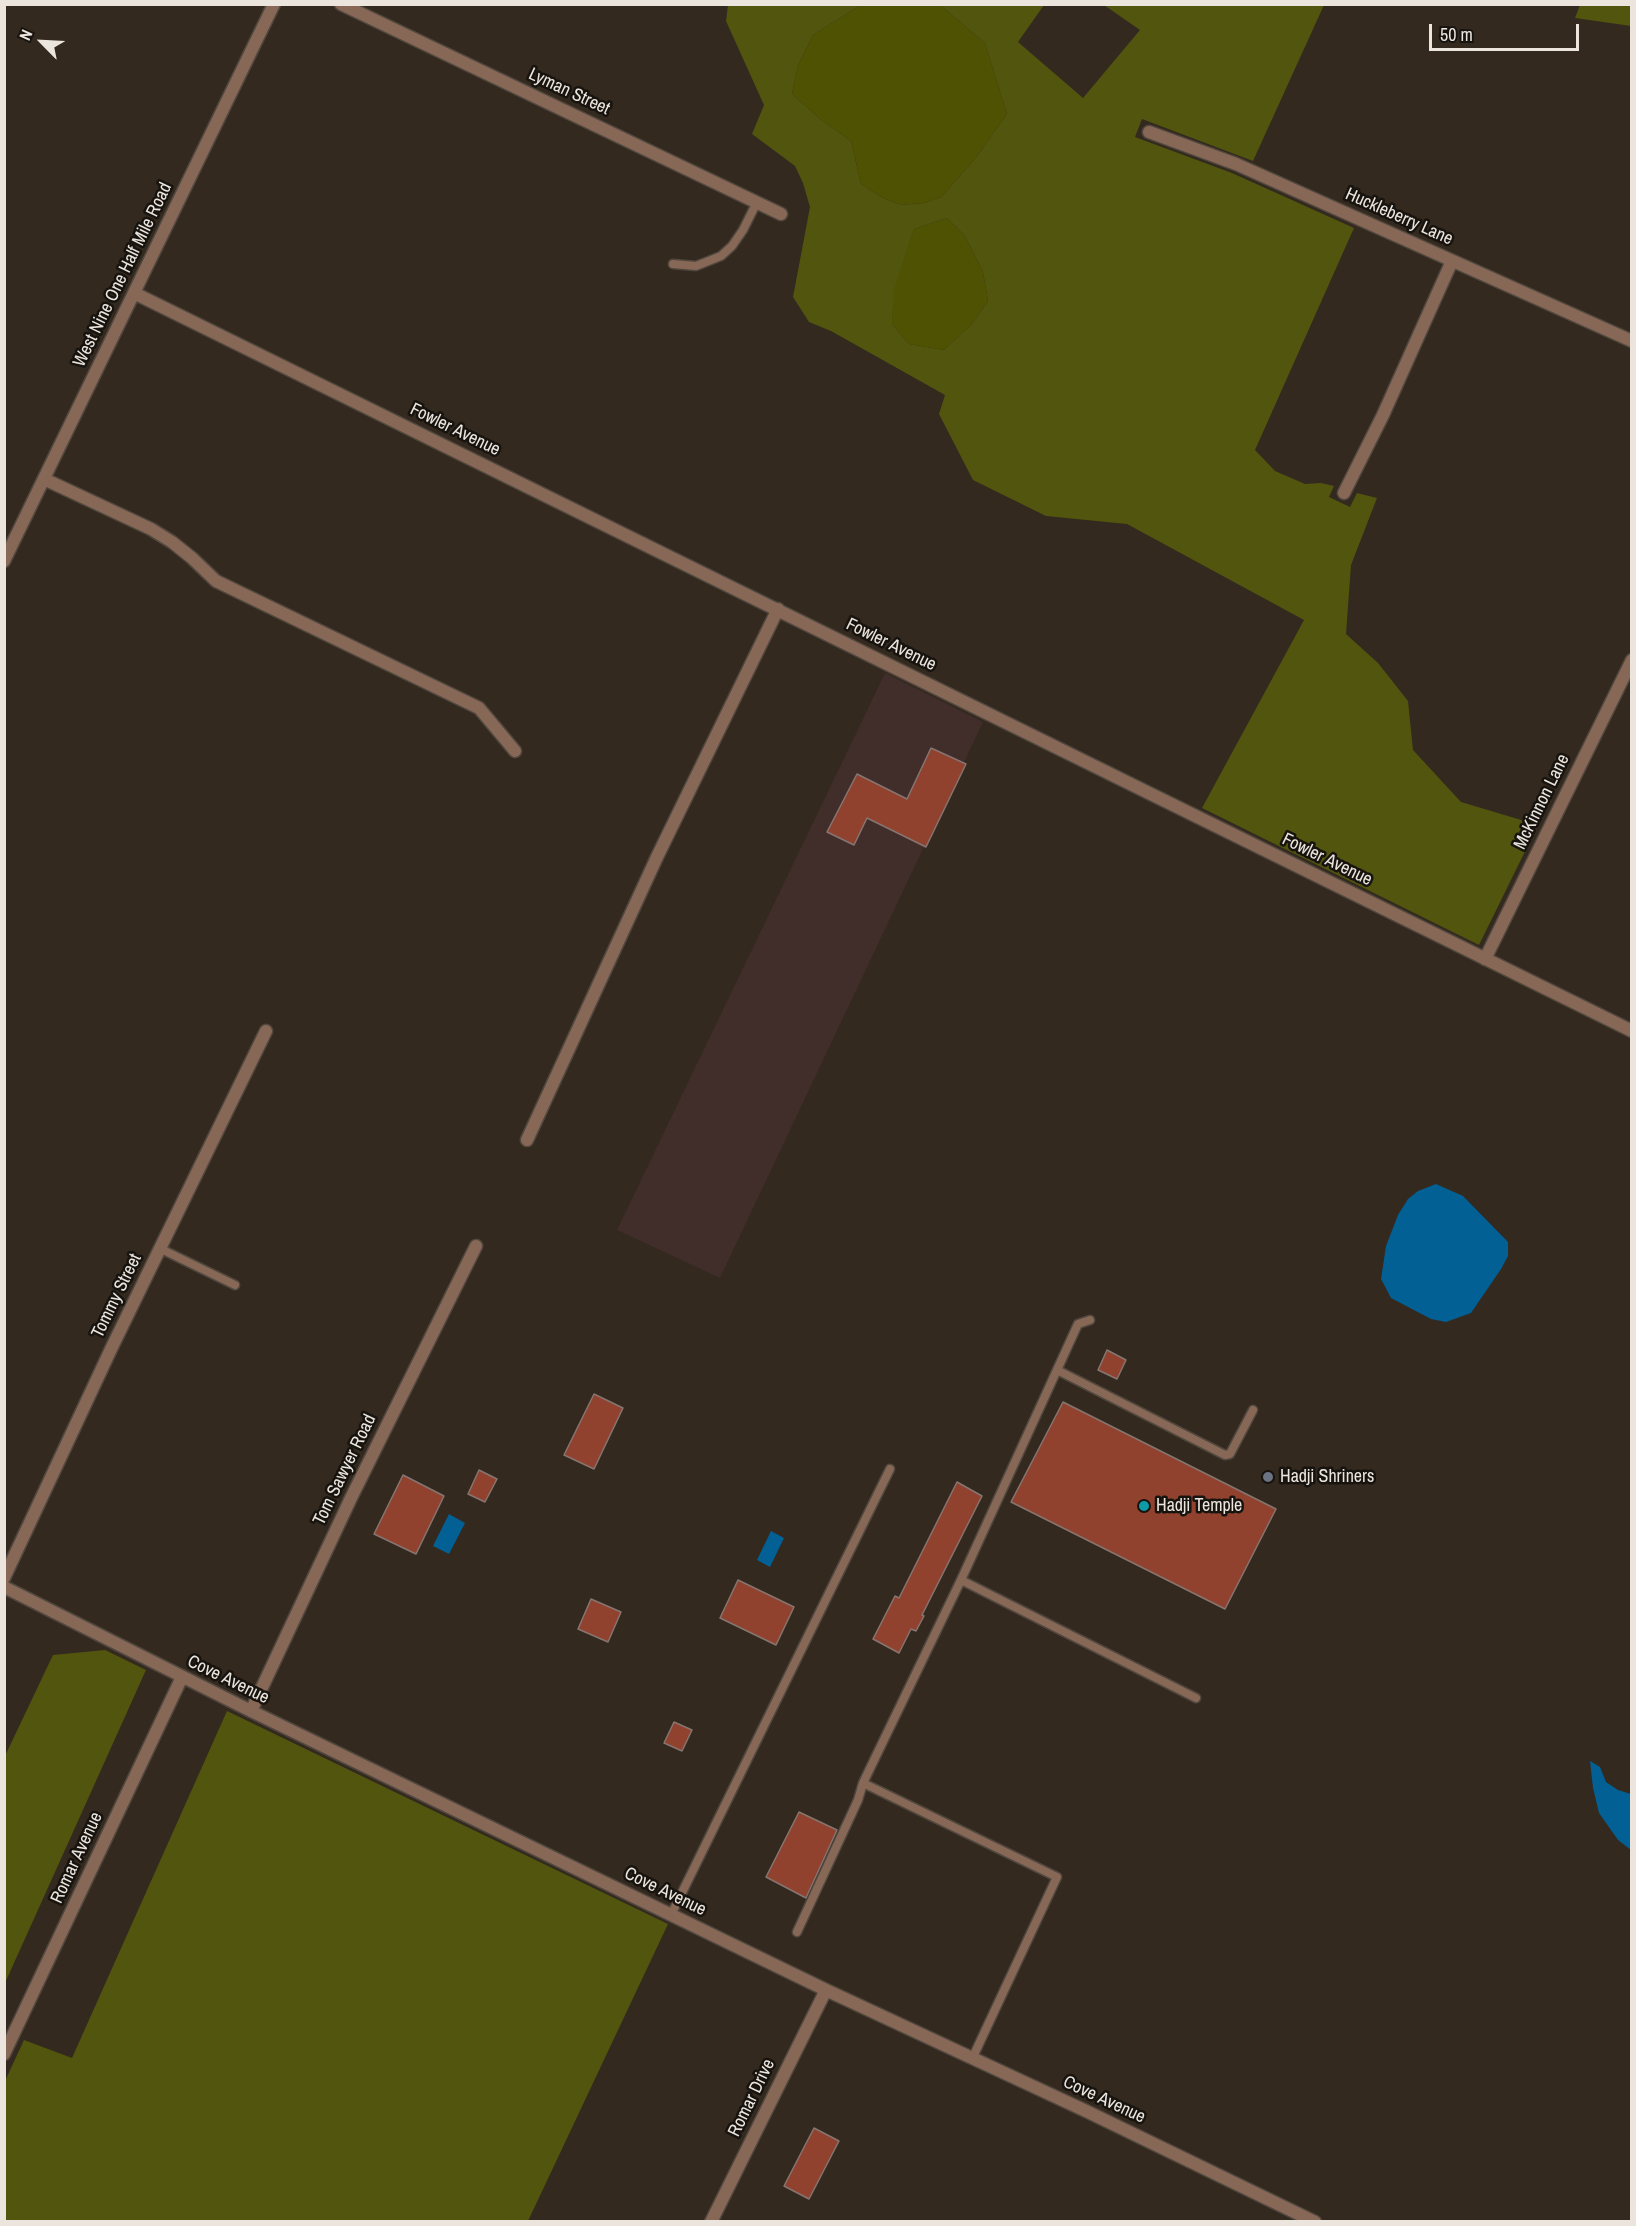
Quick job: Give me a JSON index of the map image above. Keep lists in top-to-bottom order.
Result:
{
  "streets": {
    "street": [
      "Lyman Street",
      "Huckleberry Lane",
      "West Nine One Half Mile Road",
      "Fowler Avenue",
      "McKinnon Lane",
      "Tommy Street",
      "Tom Sawyer Road",
      "Cove Avenue",
      "Romar Avenue",
      "Romar Drive"
    ]
  },
  "crossings": [
    ["West Nine One Half Mile Road", "Fowler Avenue"],
    ["Fowler Avenue", "McKinnon Lane"],
    ["Tom Sawyer Road", "Cove Avenue"],
    ["Cove Avenue", "Romar Avenue"],
    ["Cove Avenue", "Romar Drive"]
  ],
  "places": ["Hadji Shriners", "Hadji Temple"],
  "scale_bar": "50 m",
  "north": "top left"
}
